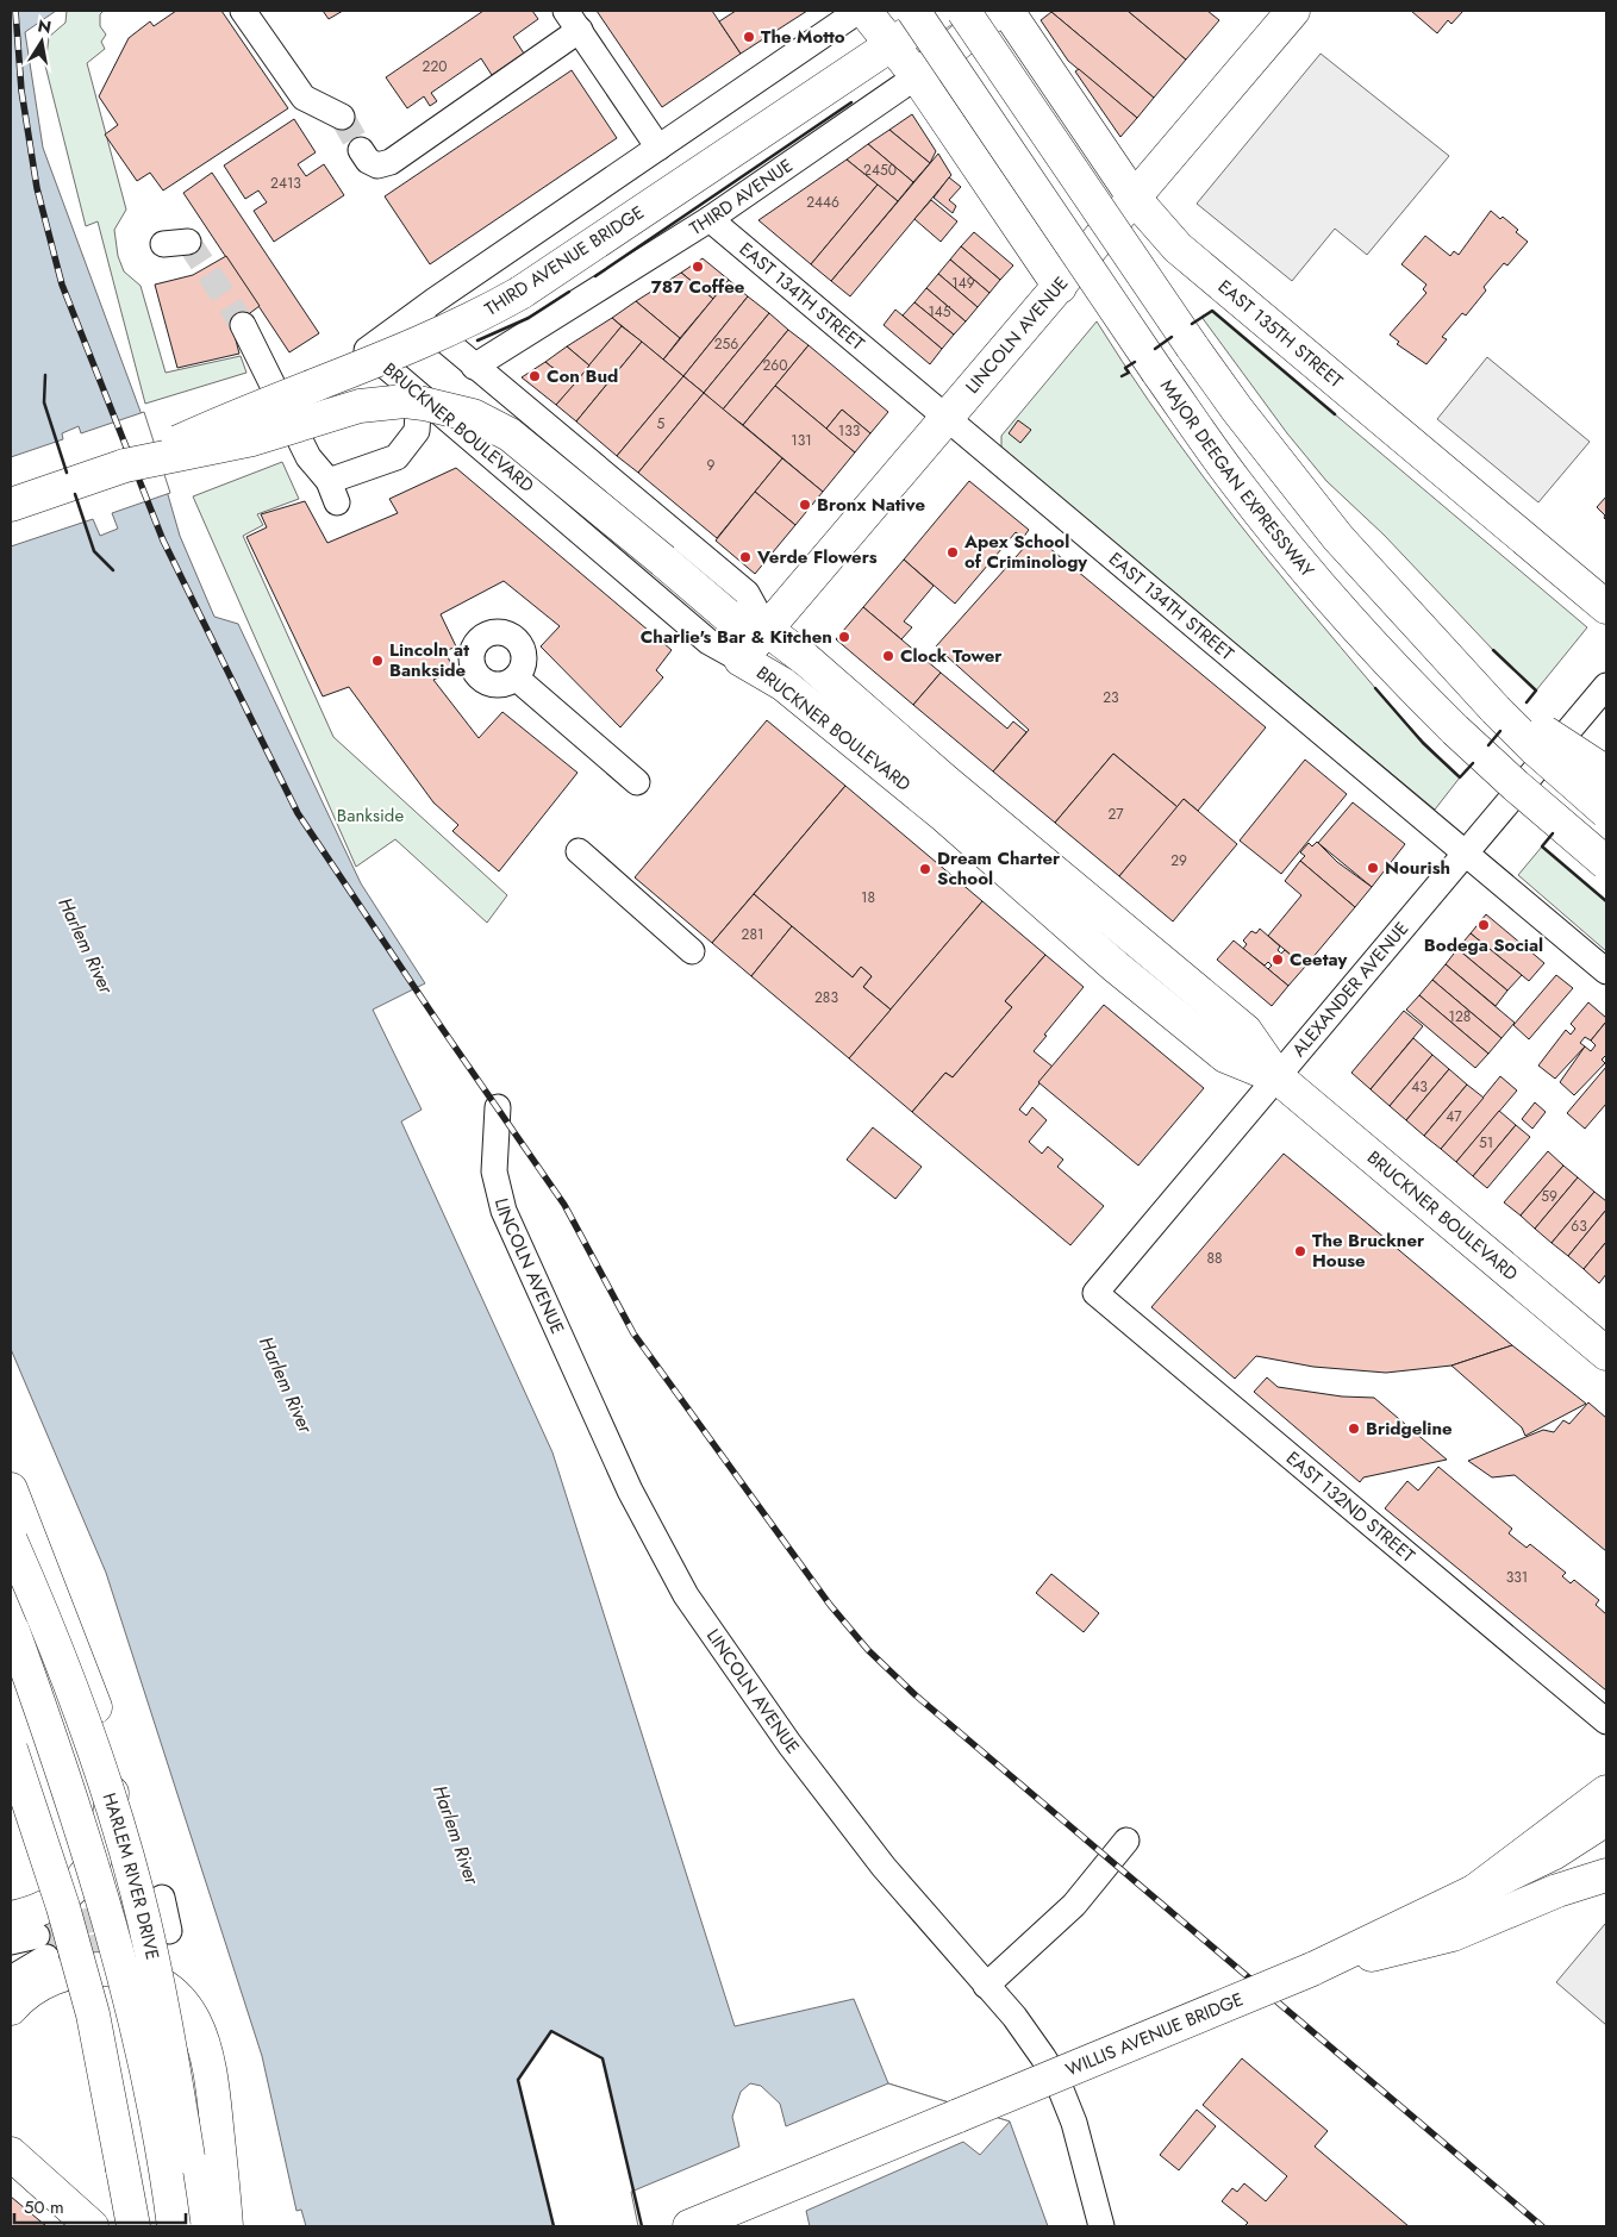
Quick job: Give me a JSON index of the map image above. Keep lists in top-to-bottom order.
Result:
{
  "streets": {
    "main road": [
      "THIRD AVENUE",
      "THIRD AVENUE BRIDGE",
      "EAST 135TH STREET",
      "LINCOLN AVENUE",
      "BRUCKNER BOULEVARD",
      "MAJOR DEEGAN EXPRESSWAY",
      "HARLEM RIVER DRIVE",
      "WILLIS AVENUE BRIDGE"
    ],
    "street": ["EAST 134TH STREET", "ALEXANDER AVENUE", "EAST 132ND STREET"]
  },
  "crossings": [
    ["THIRD AVENUE", "EAST 134TH STREET"],
    ["THIRD AVENUE", "BRUCKNER BOULEVARD"],
    ["EAST 134TH STREET", "LINCOLN AVENUE"],
    ["EAST 134TH STREET", "ALEXANDER AVENUE"],
    ["EAST 135TH STREET", "LINCOLN AVENUE"],
    ["LINCOLN AVENUE", "BRUCKNER BOULEVARD"],
    ["BRUCKNER BOULEVARD", "ALEXANDER AVENUE"],
    ["ALEXANDER AVENUE", "EAST 132ND STREET"]
  ],
  "water": ["Harlem River"],
  "parks": ["Bankside"],
  "places": [
    "The Motto",
    "787 Coffee",
    "Con Bud",
    "Bronx Native",
    "Apex School of Criminology",
    "Verde Flowers",
    "Charlie's Bar & Kitchen",
    "Clock Tower",
    "Lincoln at Bankside",
    "Nourish",
    "Dream Charter School",
    "Bodega Social",
    "Ceetay",
    "The Bruckner House",
    "Bridgeline"
  ],
  "house_numbers": [
    "220",
    "2450",
    "2413",
    "2446",
    "149",
    "145",
    "256",
    "260",
    "5",
    "133",
    "131",
    "9",
    "23",
    "27",
    "29",
    "18",
    "281",
    "283",
    "128",
    "43",
    "47",
    "51",
    "59",
    "63",
    "88",
    "331"
  ],
  "scale_bar": "50 m",
  "north": "top"
}
